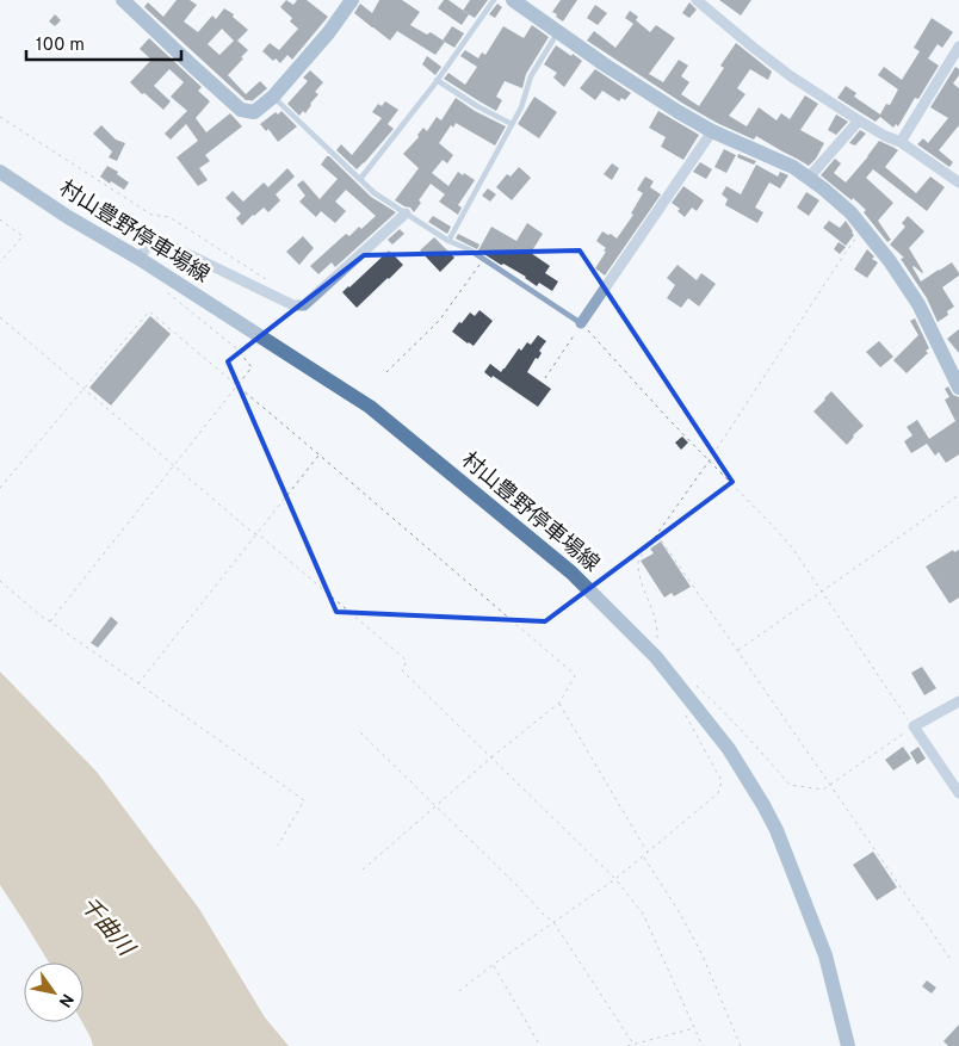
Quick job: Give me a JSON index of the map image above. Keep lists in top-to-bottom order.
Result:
{
  "streets": {
    "main road": ["村山豊野停車場線"]
  },
  "water": ["千曲川"],
  "scale_bar": "100 m",
  "north": "bottom right"
}
